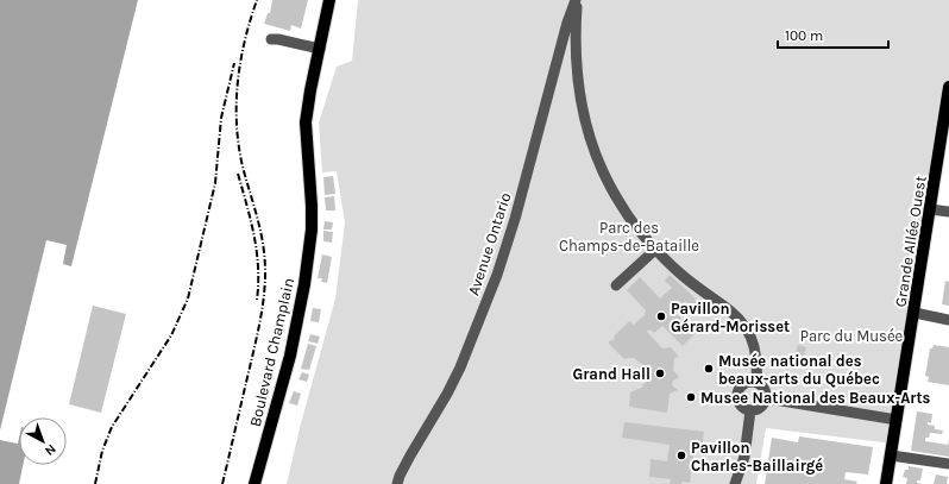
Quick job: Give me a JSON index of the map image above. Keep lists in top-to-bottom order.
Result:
{
  "streets": {
    "main road": ["Grande Allée Ouest", "Boulevard Champlain"],
    "street": ["Avenue Ontario"]
  },
  "parks": ["Parc des Champs-de-Bataille", "Parc du Musée"],
  "places": [
    "Pavillon Gérard-Morisset",
    "Musée national des beaux-arts du Québec",
    "Grand Hall",
    "Musee National des Beaux-Arts",
    "Pavillon Charles-Baillairgé"
  ],
  "scale_bar": "100 m",
  "north": "bottom right"
}
